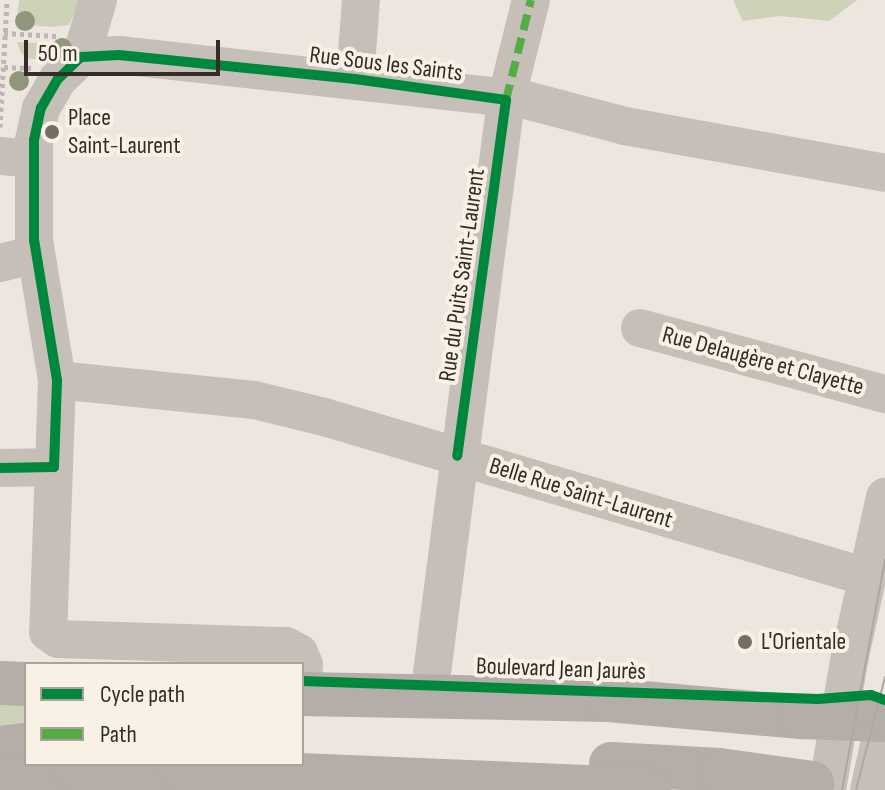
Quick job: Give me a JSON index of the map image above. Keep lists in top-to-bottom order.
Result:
{
  "streets": {
    "main road": ["Boulevard Jean Jaurès"],
    "street": [
      "Rue Sous les Saints",
      "Rue du Puits Saint-Laurent",
      "Rue Delaugère et Clayette",
      "Belle Rue Saint-Laurent"
    ]
  },
  "crossings": [
    ["Rue Sous les Saints", "Rue du Puits Saint-Laurent"],
    ["Rue du Puits Saint-Laurent", "Belle Rue Saint-Laurent"],
    ["Rue du Puits Saint-Laurent", "Boulevard Jean Jaurès"]
  ],
  "places": ["Place Saint-Laurent", "L'Orientale"],
  "legend": ["Cycle path", "Path"],
  "scale_bar": "50 m"
}
